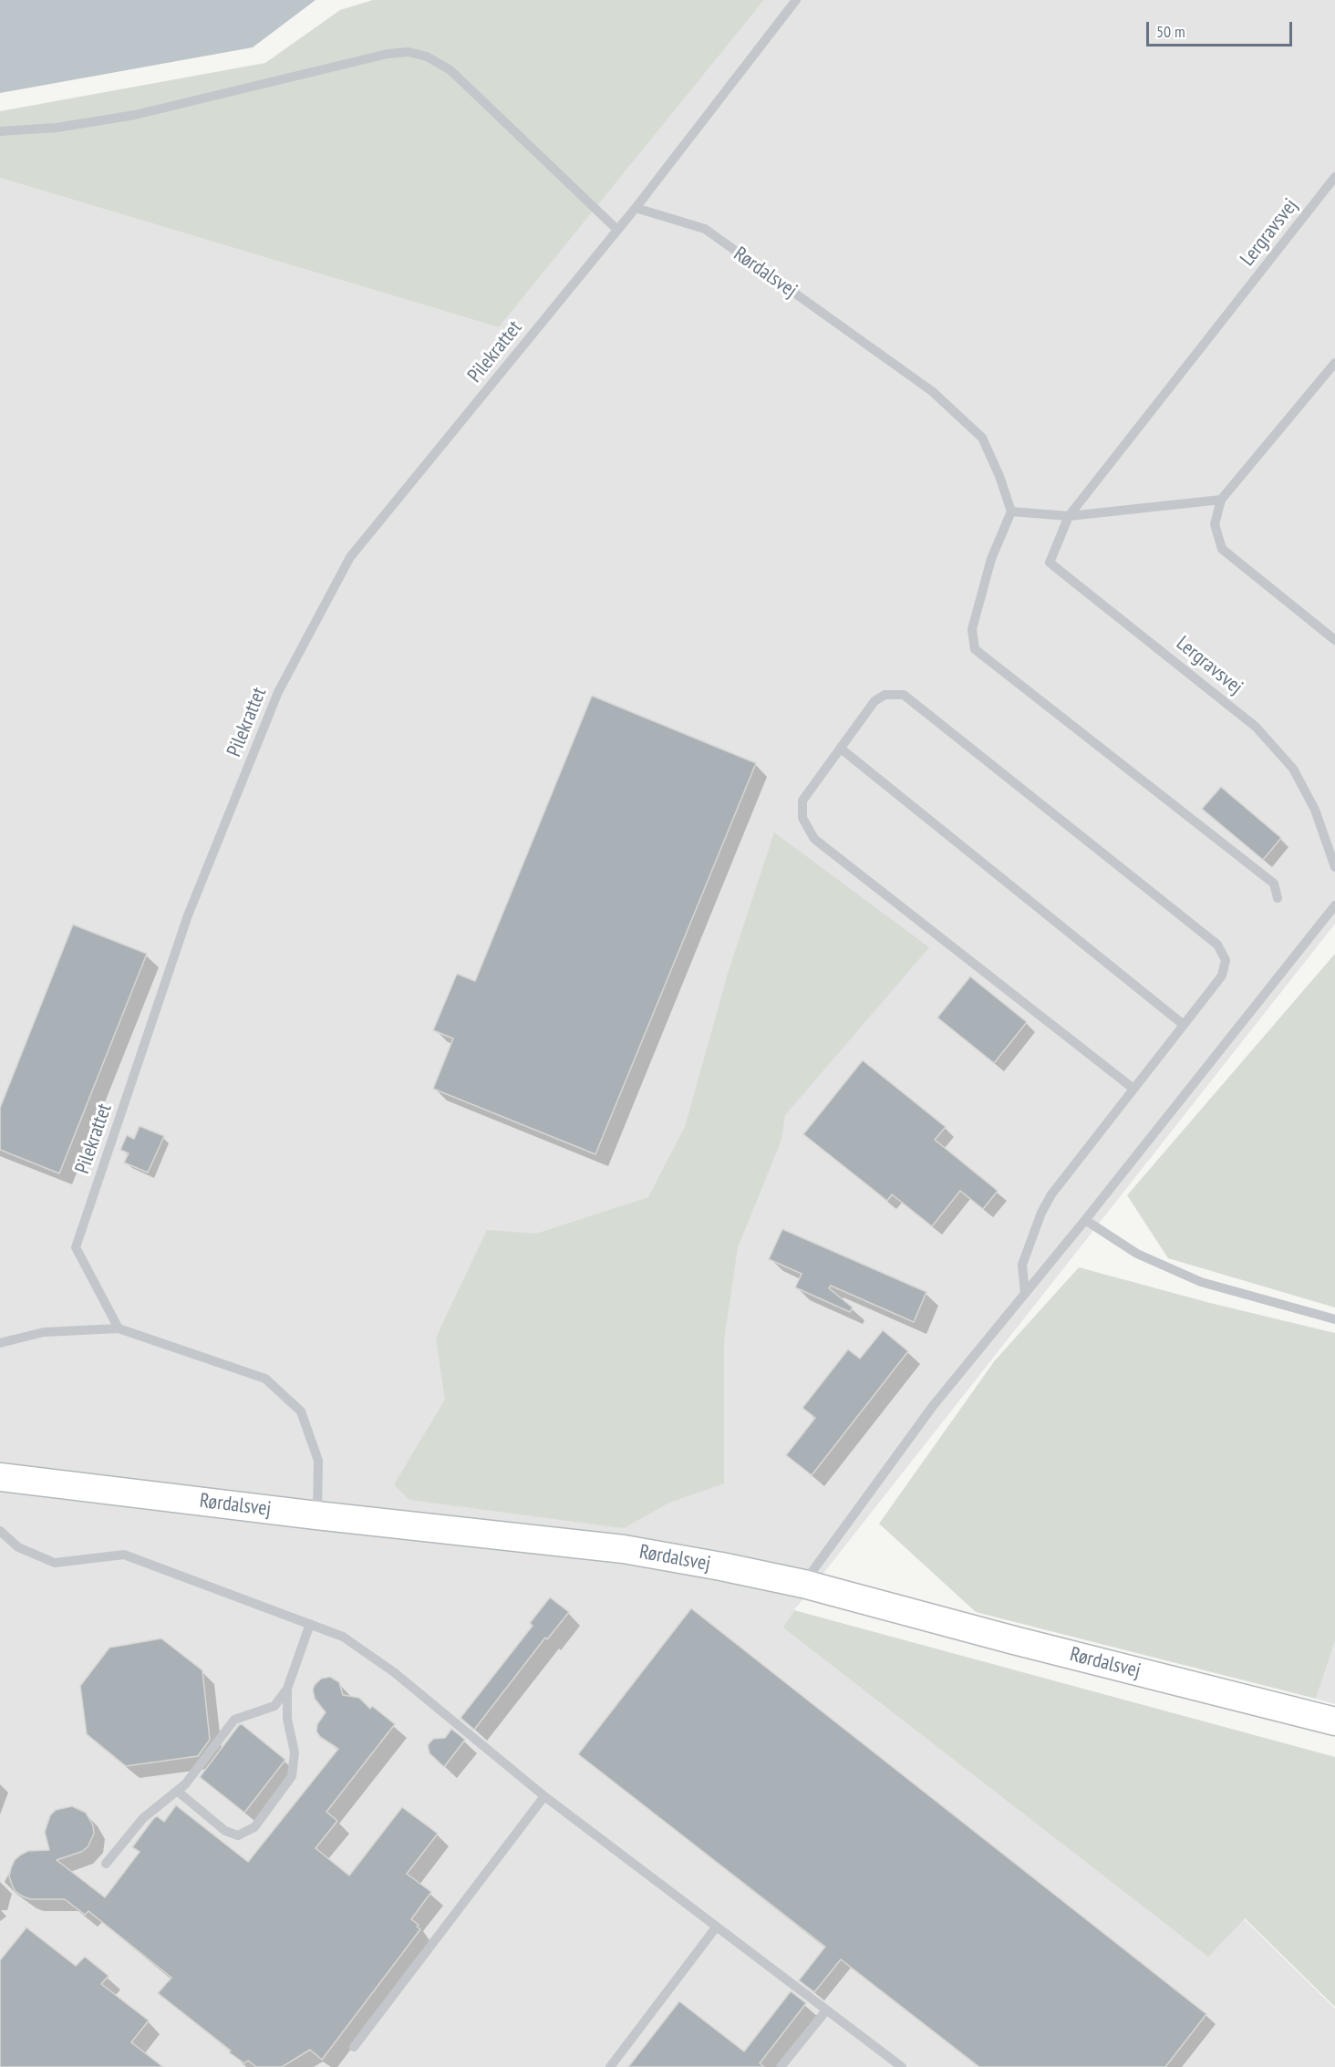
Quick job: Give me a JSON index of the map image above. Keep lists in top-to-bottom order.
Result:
{
  "streets": {
    "street": ["Rørdalsvej"],
    "lane": ["Lergravsvej", "Pilekrattet"]
  },
  "crossings": [
    ["Rørdalsvej", "Pilekrattet"]
  ],
  "scale_bar": "50 m"
}
